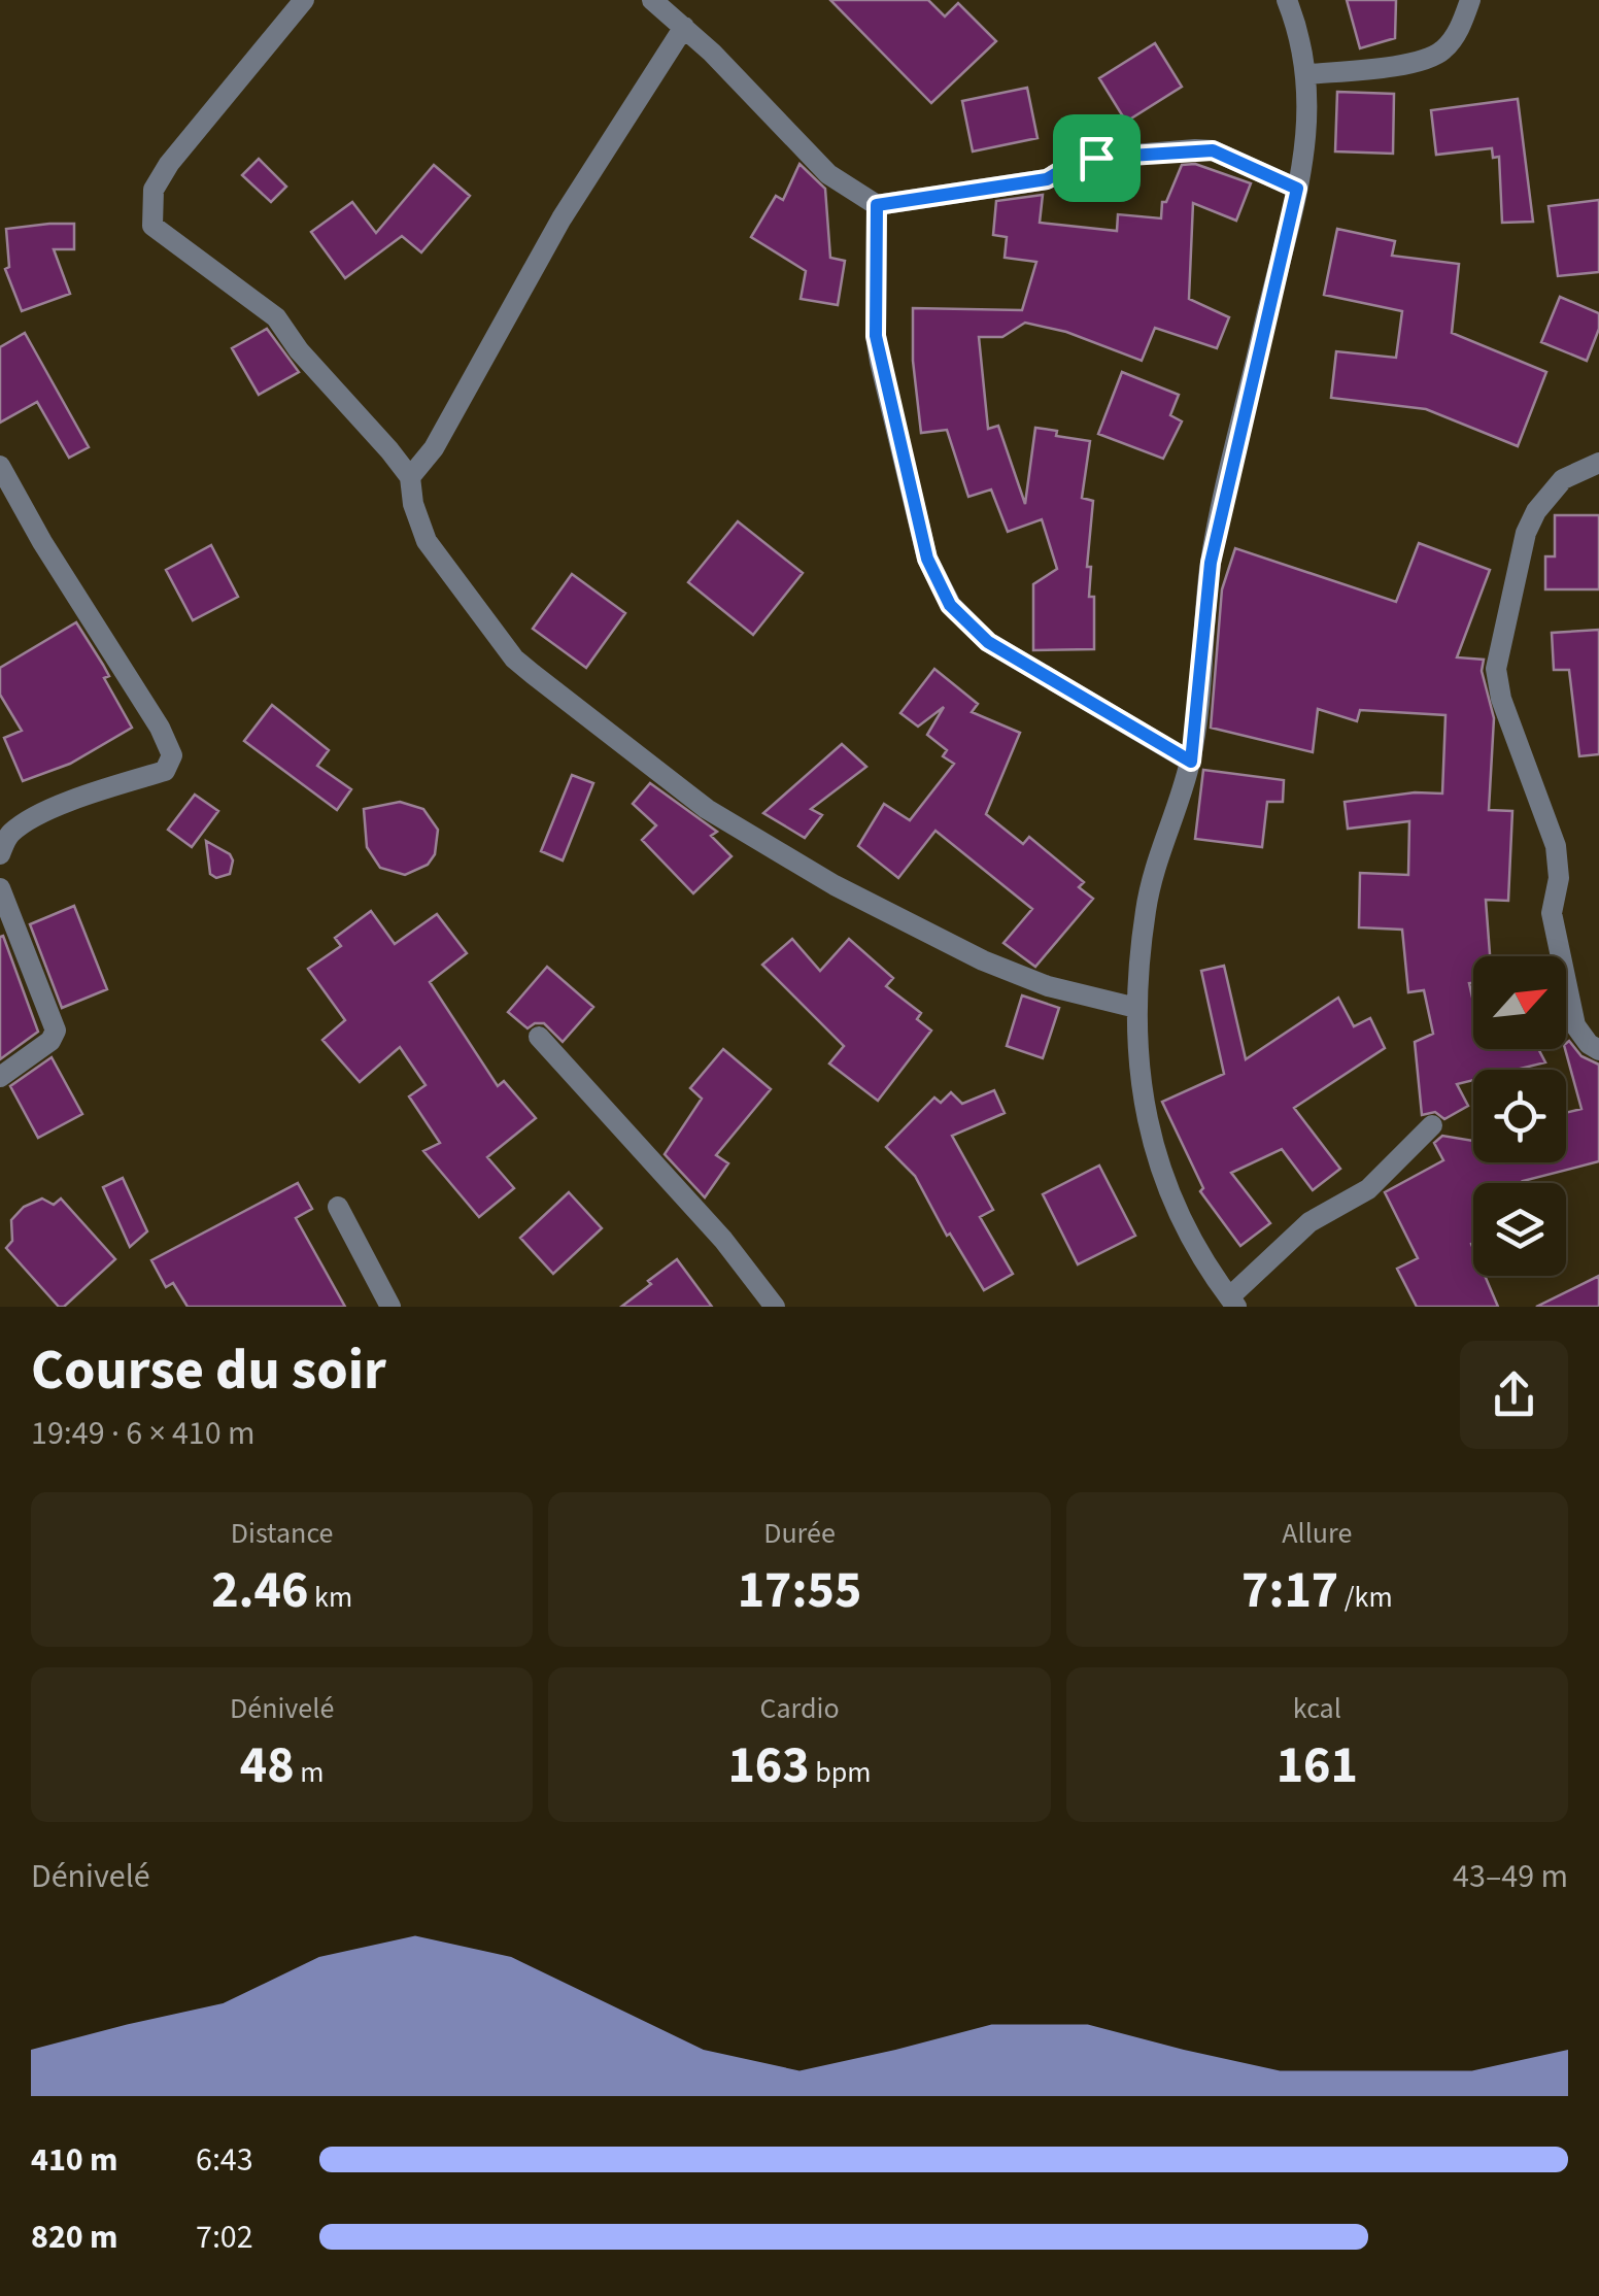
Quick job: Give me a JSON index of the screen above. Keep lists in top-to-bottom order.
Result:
{
  "north": "top right",
  "page": {
    "heading": ["Course du soir", "19:49 · 6 × 410 m"],
    "stats": [
      ["Distance", "2.46 km"],
      ["Durée", "17:55"],
      ["Allure", "7:17 /km"],
      ["Dénivelé", "48 m"],
      ["Cardio", "163 bpm"],
      ["kcal", "161"]
    ],
    "chart": ["Dénivelé", "43–49 m"],
    "list": [
      {
        "name": "410 m",
        "note": "6:43"
      },
      {
        "name": "820 m",
        "note": "7:02"
      }
    ]
  }
}
